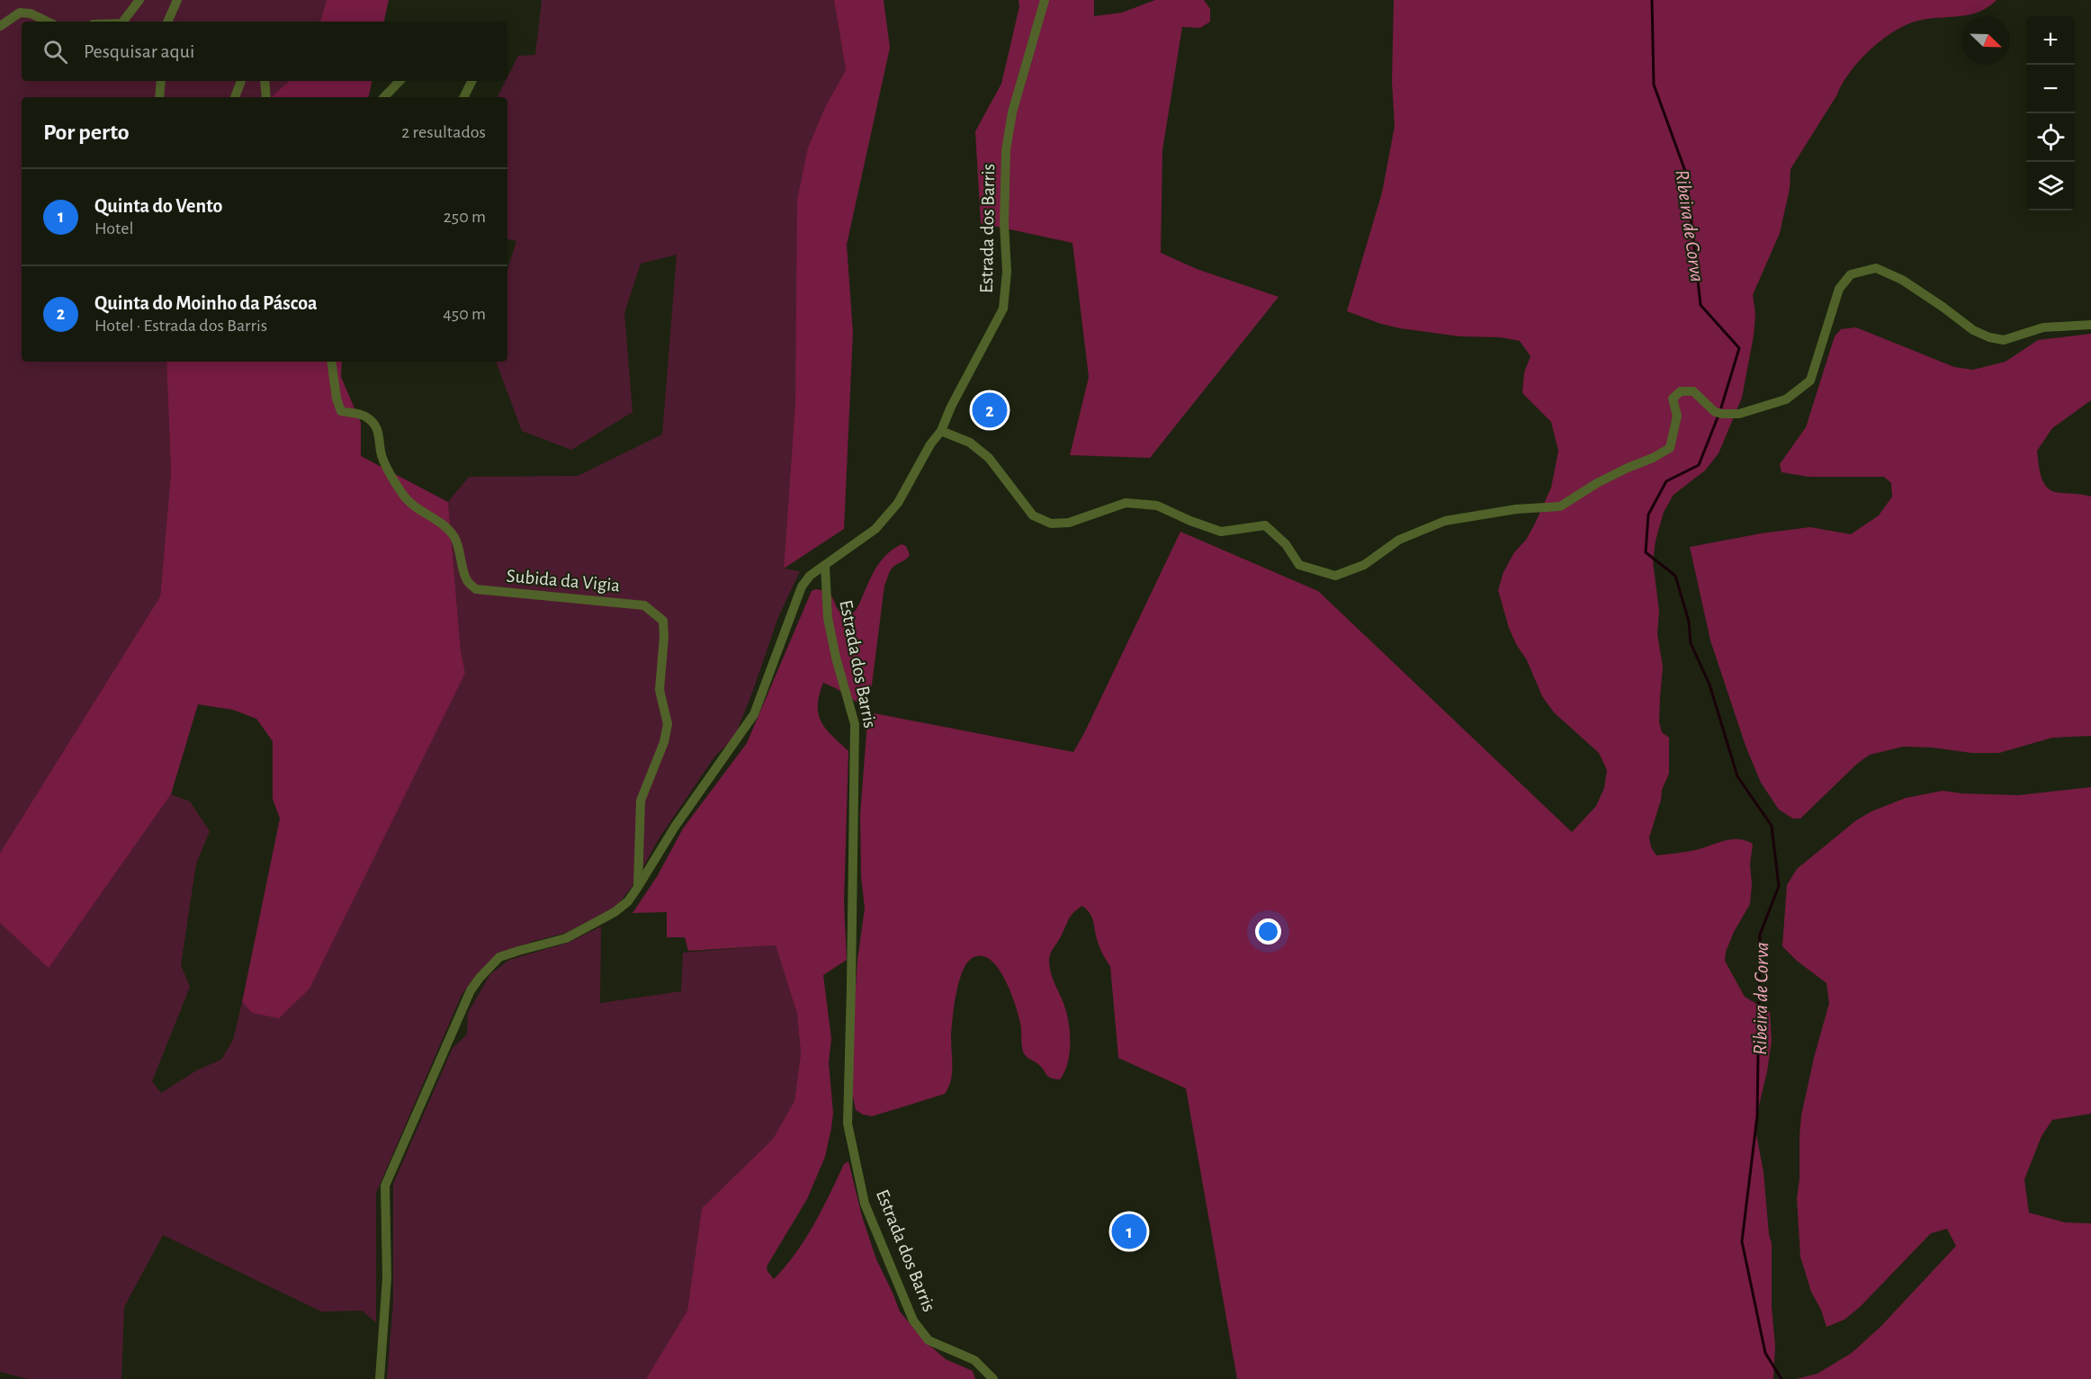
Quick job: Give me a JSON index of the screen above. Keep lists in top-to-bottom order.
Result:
{
  "streets": {
    "street": ["Estrada dos Barris", "Subida da Vigia"]
  },
  "water": ["Ribeira de Corva"],
  "north": "bottom right",
  "page": {
    "map_buttons": ["+", "−"],
    "search": "Pesquisar aqui",
    "heading": ["Por perto", "2 resultados"],
    "list": [
      {
        "mark": "1",
        "name": "Quinta do Vento",
        "note": "Hotel",
        "value": "250 m"
      },
      {
        "mark": "2",
        "name": "Quinta do Moinho da Páscoa",
        "note": "Hotel · Estrada dos Barris",
        "value": "450 m"
      }
    ],
    "pins": ["2", "1"]
  }
}
